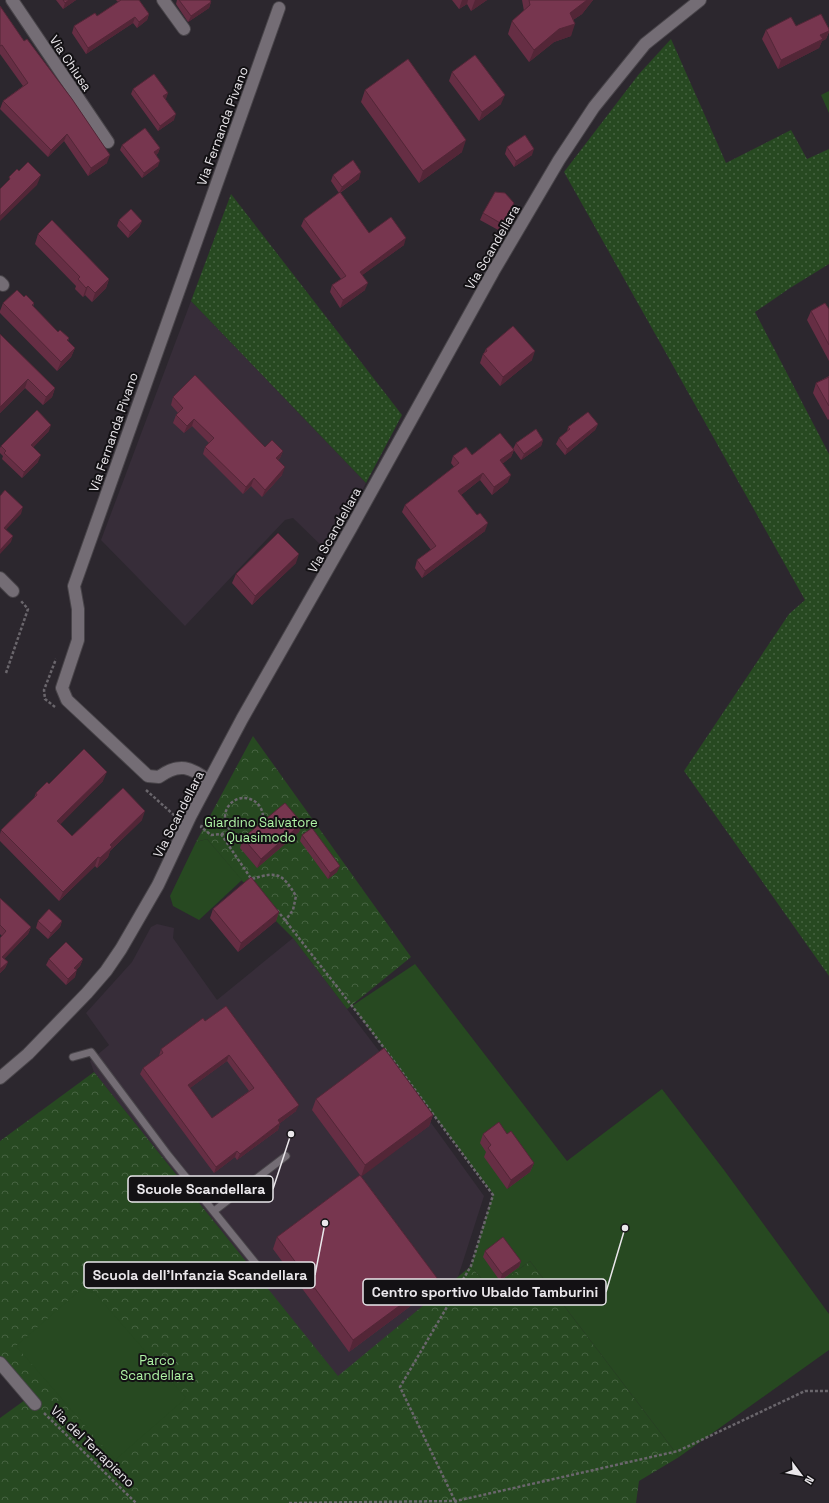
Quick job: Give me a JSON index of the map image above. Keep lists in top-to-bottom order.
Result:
{
  "streets": {
    "street": ["Via Chiusa", "Via Fernanda Pivano", "Via Scandellara"],
    "path": ["Via del Terrapieno"]
  },
  "crossings": [
    ["Via Fernanda Pivano", "Via Scandellara"]
  ],
  "parks": ["Giardino Salvatore Quasimodo", "Parco Scandellara"],
  "places": ["Scuole Scandellara", "Scuola dell'Infanzia Scandellara", "Centro sportivo Ubaldo Tamburini"],
  "north": "bottom right"
}
